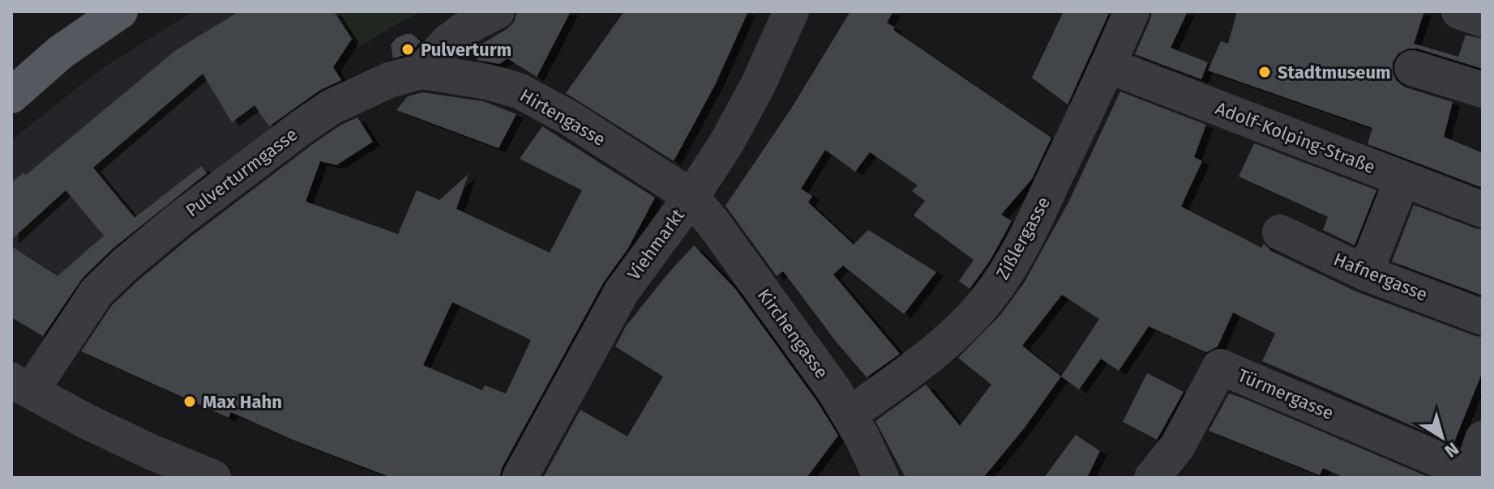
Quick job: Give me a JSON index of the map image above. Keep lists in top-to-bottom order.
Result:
{
  "streets": {
    "street": [
      "Hirtengasse",
      "Adolf-Kolping-Straße",
      "Pulverturmgasse",
      "Zißlergasse",
      "Viehmarkt",
      "Hafnergasse",
      "Kirchengasse",
      "Türmergasse"
    ]
  },
  "crossings": [
    ["Hirtengasse", "Pulverturmgasse"],
    ["Hirtengasse", "Viehmarkt"],
    ["Hirtengasse", "Kirchengasse"],
    ["Adolf-Kolping-Straße", "Zißlergasse"],
    ["Zißlergasse", "Kirchengasse"],
    ["Viehmarkt", "Kirchengasse"]
  ],
  "places": ["Pulverturm", "Stadtmuseum", "Max Hahn"],
  "north": "bottom right"
}
